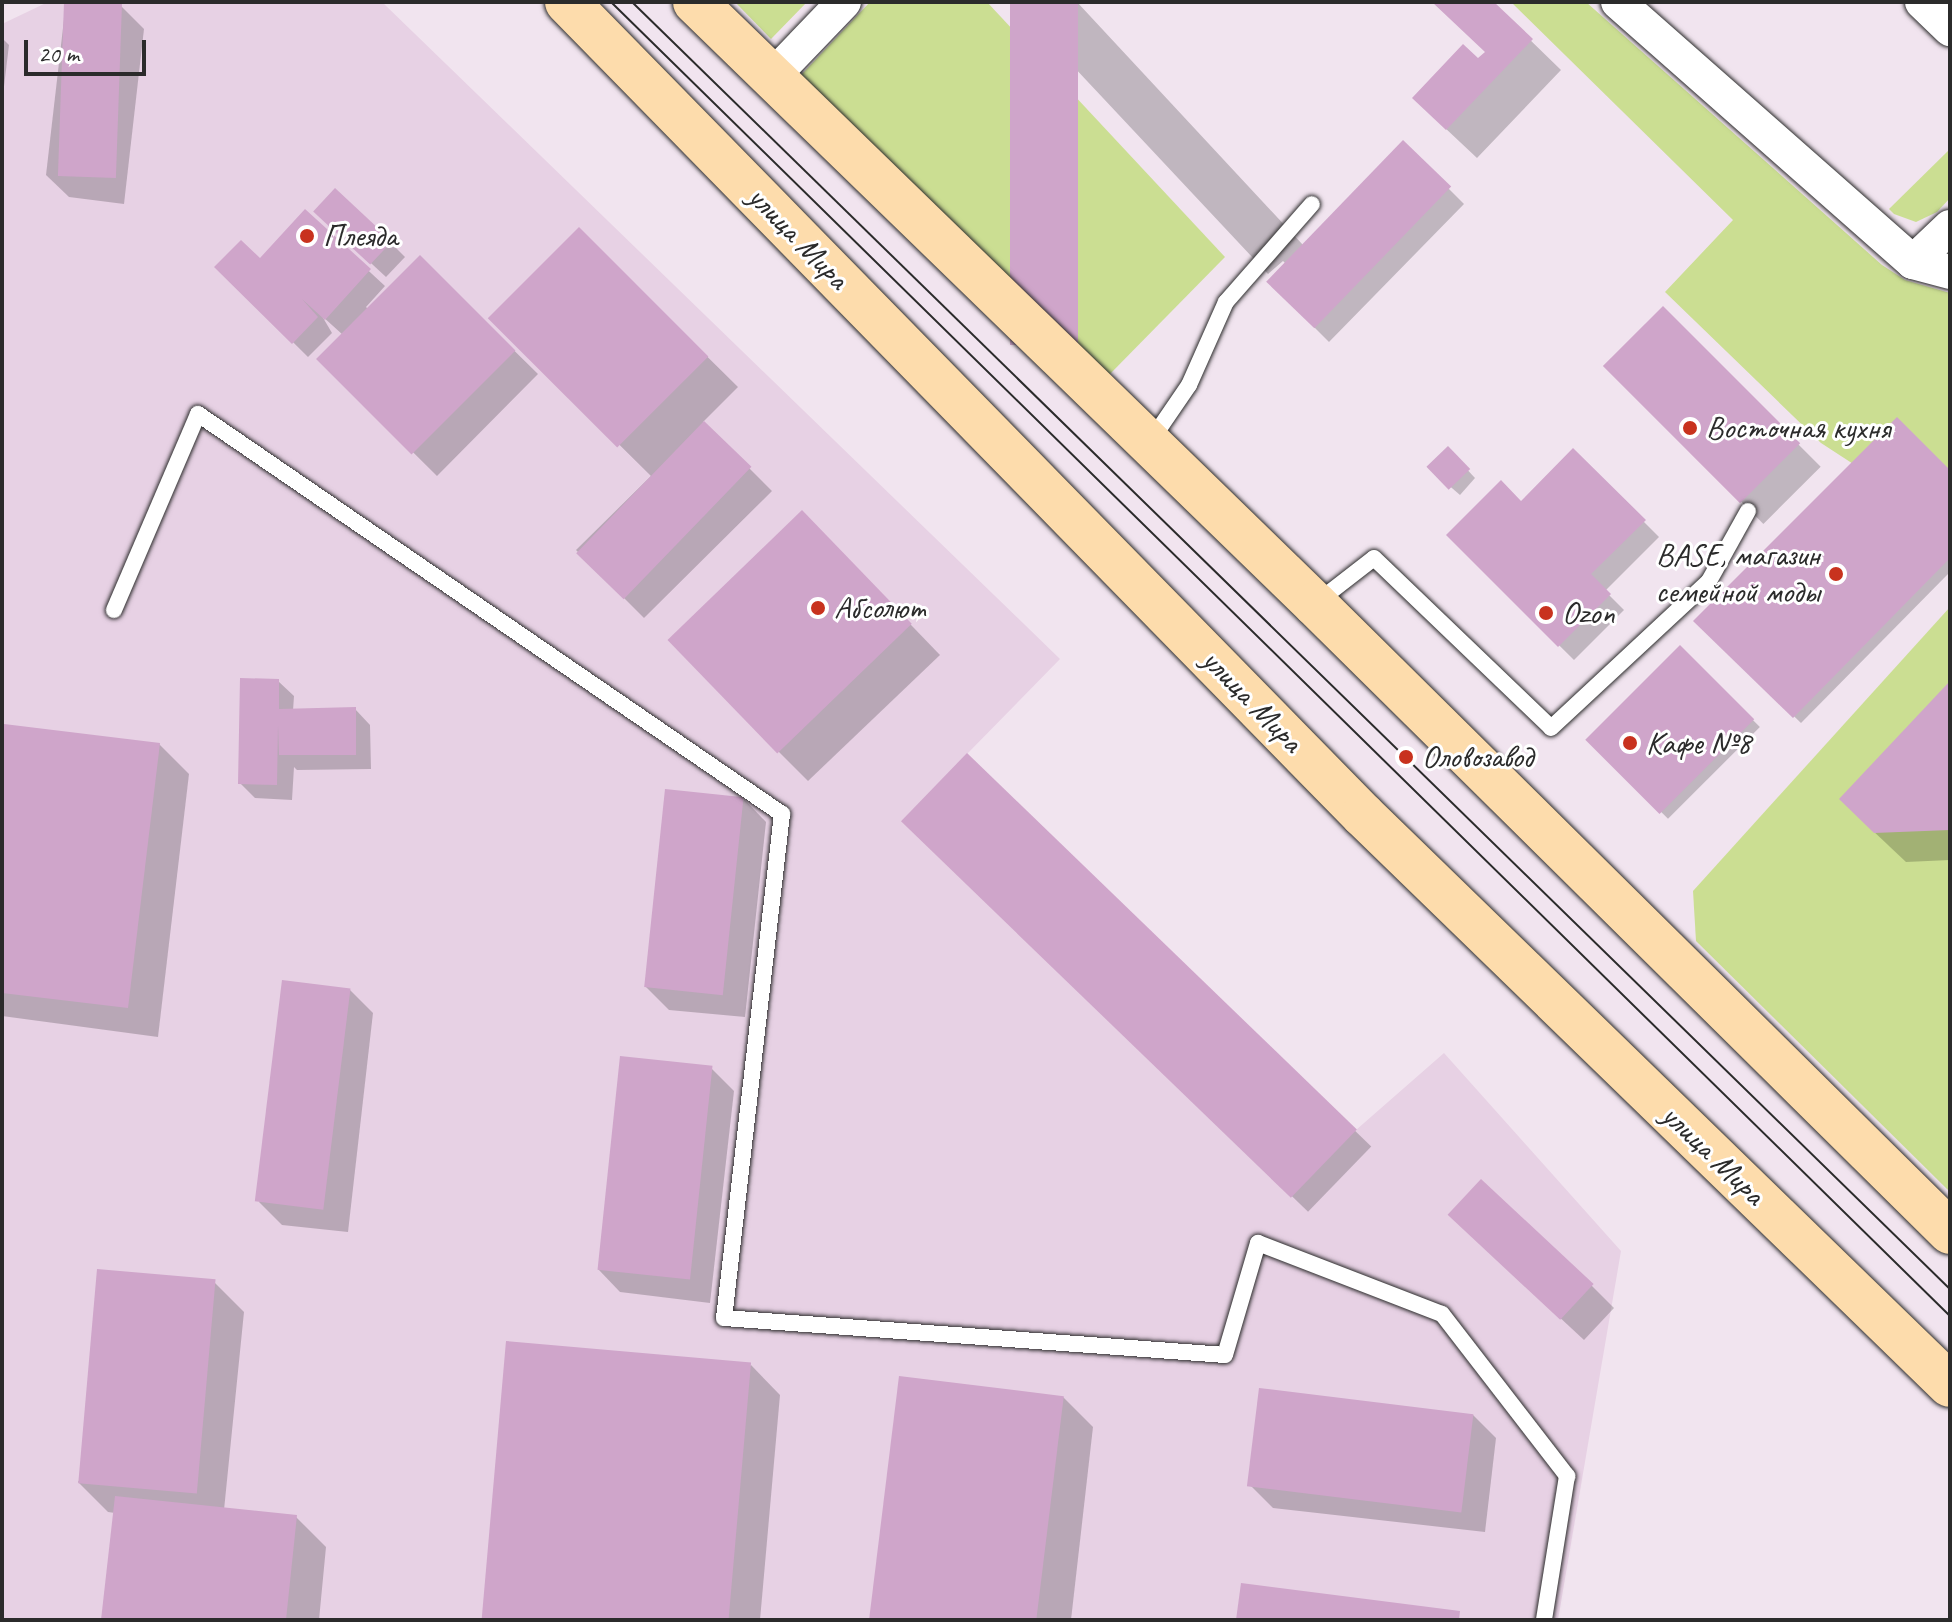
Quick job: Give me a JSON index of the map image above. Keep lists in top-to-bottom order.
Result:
{
  "streets": {
    "main road": ["улица Мира"]
  },
  "places": [
    "Плеяда",
    "Восточная кухня",
    "BASE, магазин семейной моды",
    "Абсолют",
    "Ozon",
    "Кафе №8",
    "Оловозавод"
  ],
  "scale_bar": "20 m"
}
